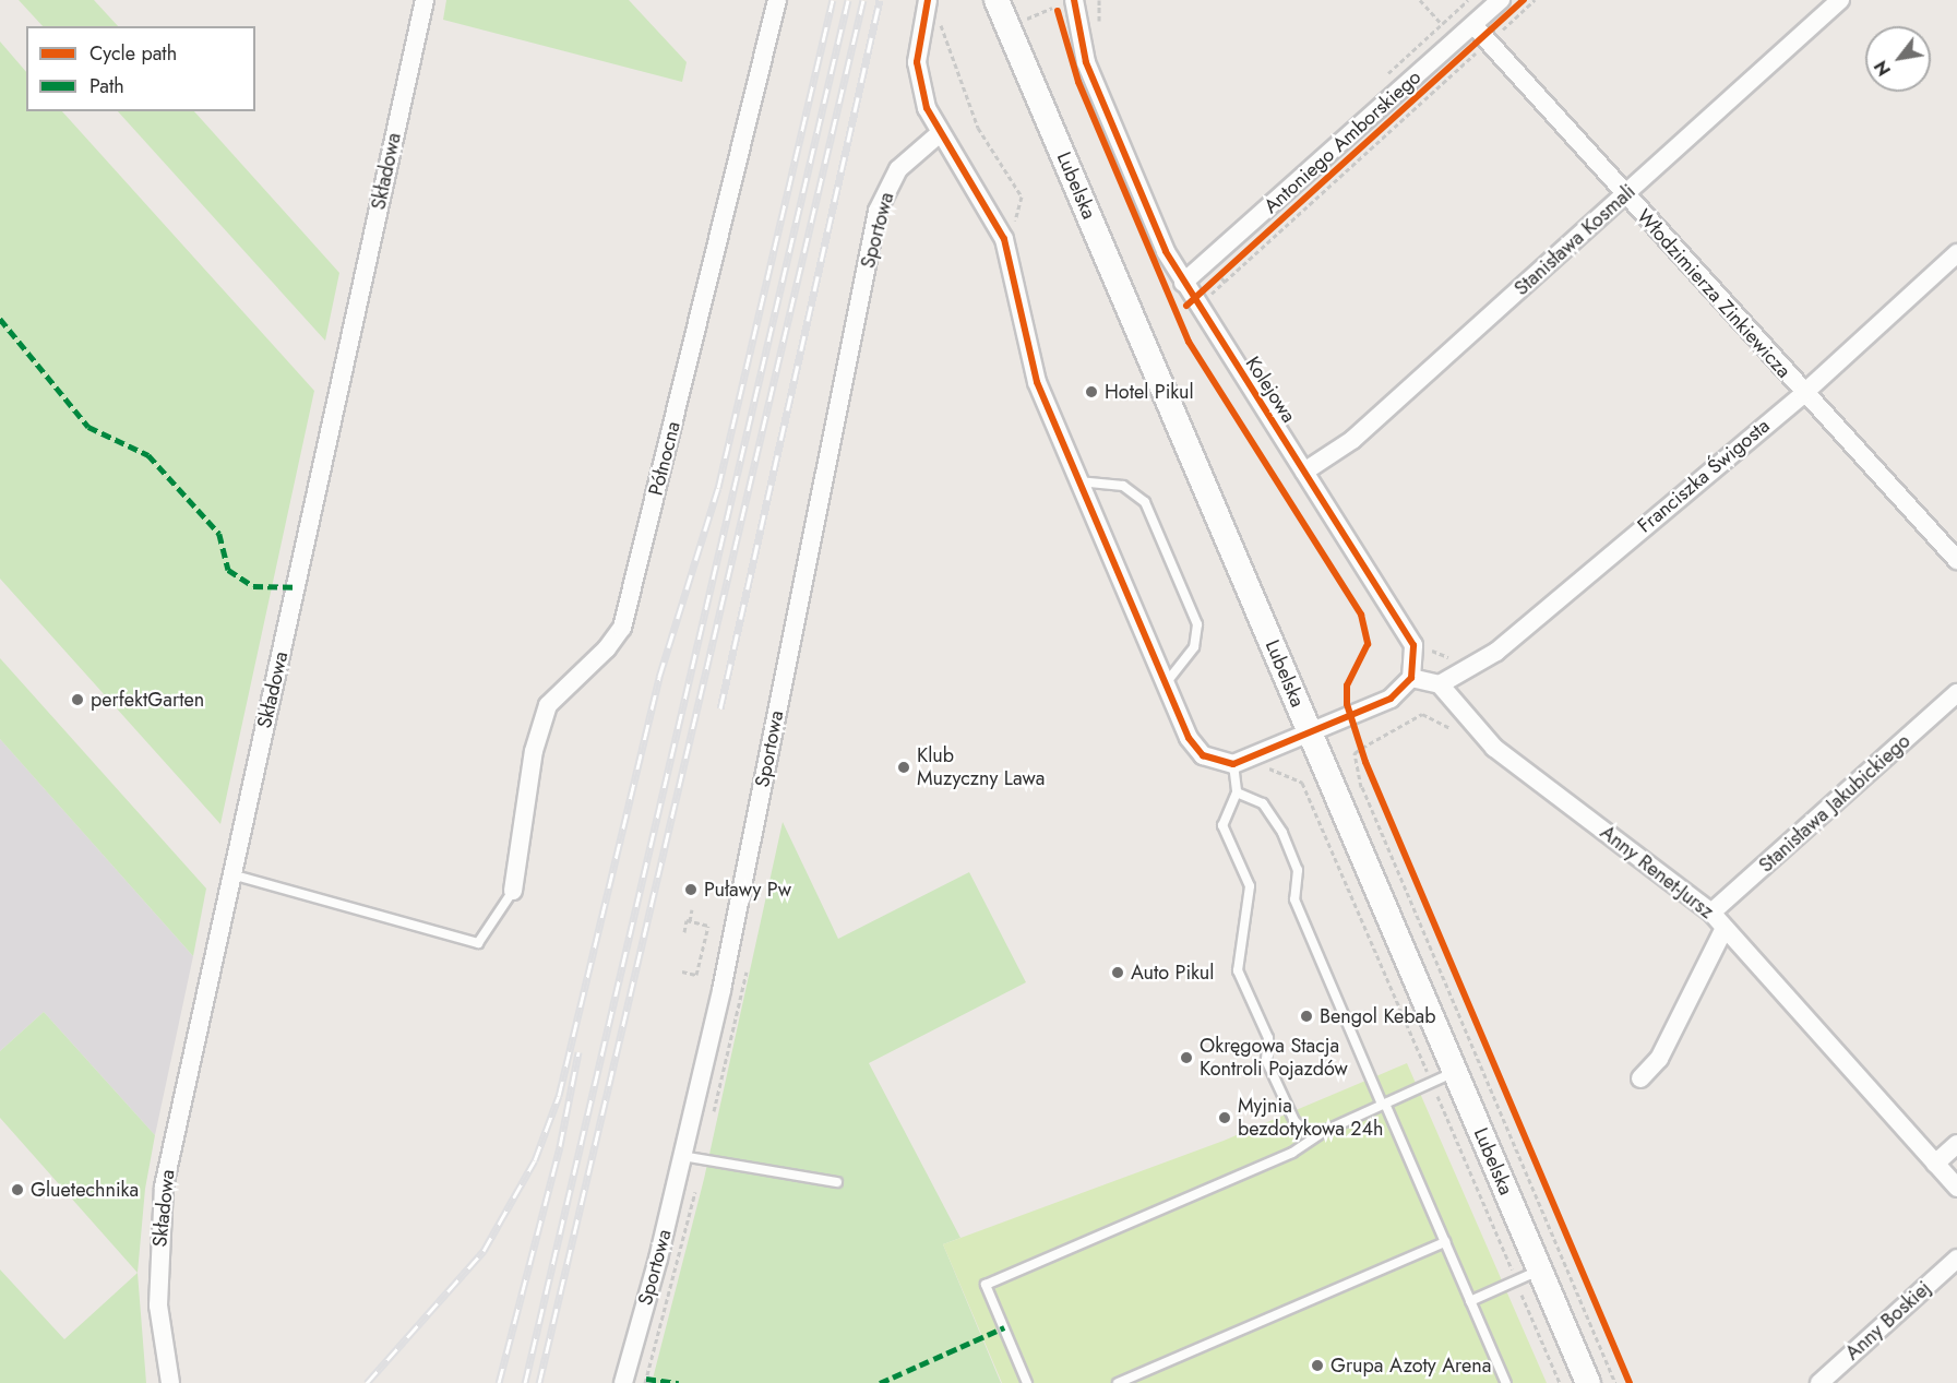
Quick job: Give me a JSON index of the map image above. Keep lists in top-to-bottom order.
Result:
{
  "streets": {
    "main road": ["Lubelska"],
    "street": [
      "Antoniego Amborskiego",
      "Składowa",
      "Sportowa",
      "Stanisława Kosmali",
      "Włodzimierza Zinkiewicza",
      "Kolejowa",
      "Północna",
      "Franciszka Świgosta",
      "Stanisława Jakubickiego",
      "Anny Renet-Jursz",
      "Anny Boskiej"
    ]
  },
  "crossings": [
    ["Antoniego Amborskiego", "Włodzimierza Zinkiewicza"],
    ["Antoniego Amborskiego", "Kolejowa"],
    ["Stanisława Kosmali", "Włodzimierza Zinkiewicza"],
    ["Stanisława Kosmali", "Kolejowa"],
    ["Włodzimierza Zinkiewicza", "Franciszka Świgosta"],
    ["Franciszka Świgosta", "Anny Renet-Jursz"],
    ["Stanisława Jakubickiego", "Anny Renet-Jursz"]
  ],
  "places": [
    "Hotel Pikul",
    "perfektGarten",
    "Klub Muzyczny Lawa",
    "Puławy Pw",
    "Auto Pikul",
    "Bengol Kebab",
    "Okręgowa Stacja Kontroli Pojazdów",
    "Myjnia bezdotykowa 24h",
    "Gluetechnika",
    "Grupa Azoty Arena"
  ],
  "legend": ["Cycle path", "Path"],
  "north": "bottom left"
}
